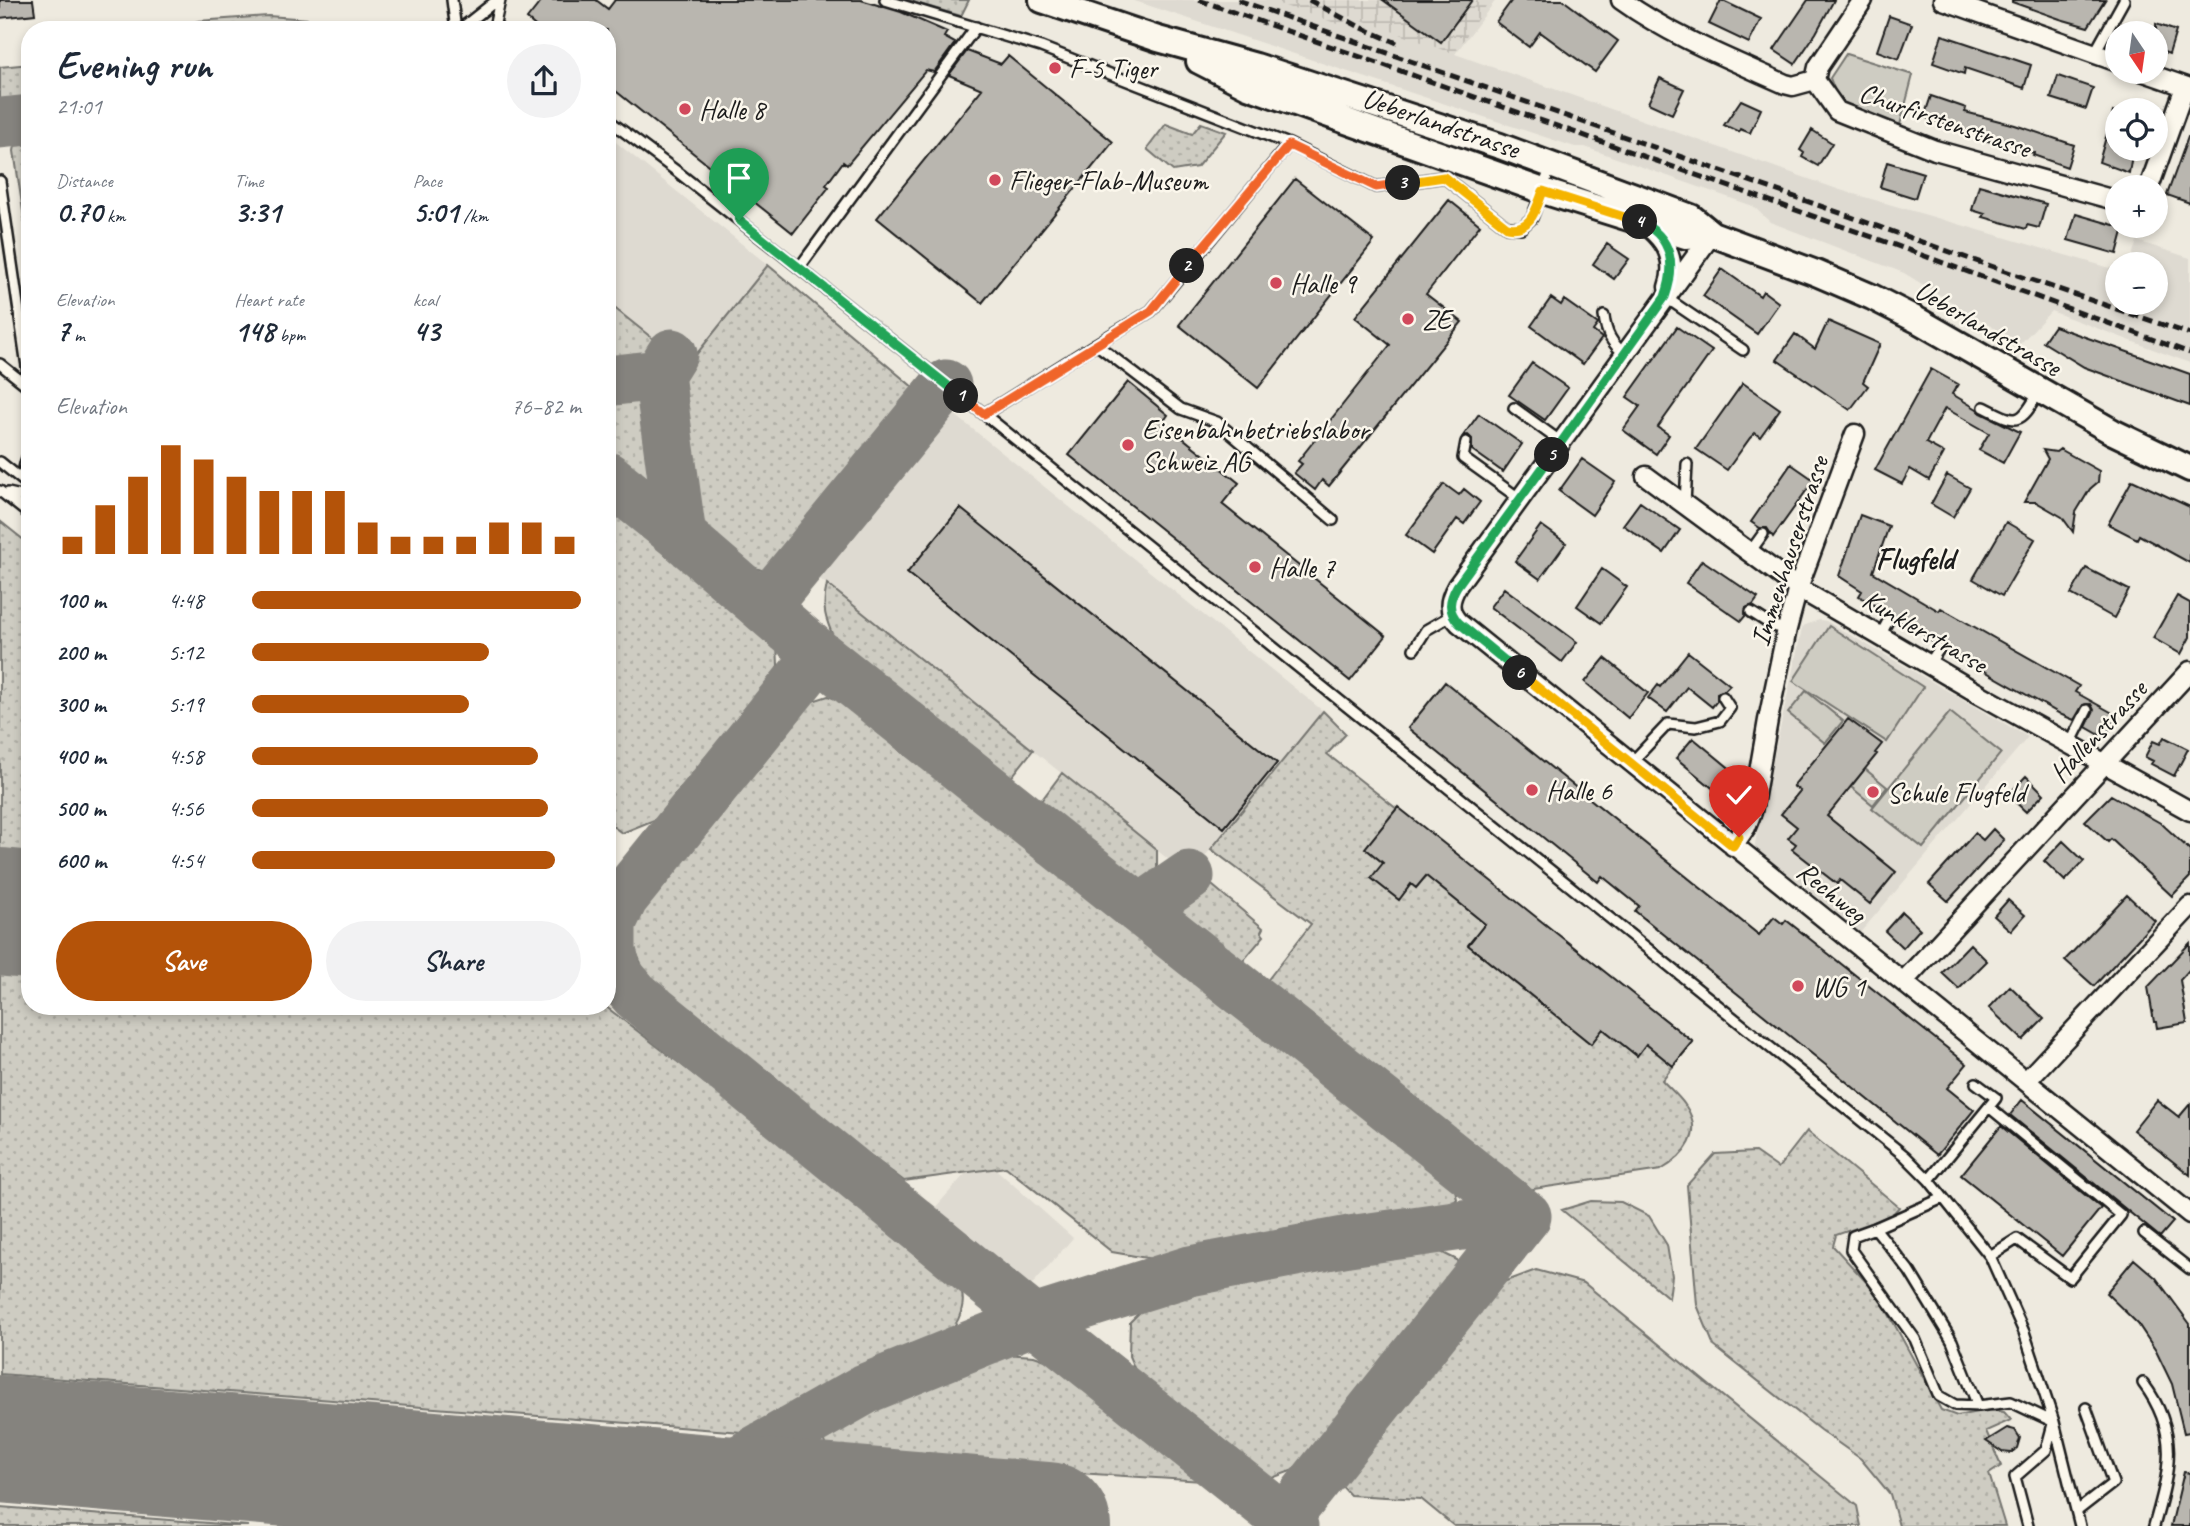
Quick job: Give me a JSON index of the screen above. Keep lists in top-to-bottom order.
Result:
{
  "streets": {
    "main road": ["Ueberlandstrasse"],
    "street": [
      "Churfirstenstrasse",
      "Immenhauserstrasse",
      "Kunklerstrasse",
      "Hallenstrasse",
      "Rechweg"
    ]
  },
  "crossings": [
    ["Immenhauserstrasse", "Kunklerstrasse"],
    ["Immenhauserstrasse", "Rechweg"],
    ["Kunklerstrasse", "Hallenstrasse"],
    ["Hallenstrasse", "Rechweg"]
  ],
  "districts": ["Flugfeld"],
  "places": [
    "F-5 Tiger",
    "Halle 8",
    "Flieger-Flab-Museum",
    "Halle 9",
    "ZE",
    "Eisenbahnbetriebslabor Schweiz AG",
    "Halle 7",
    "Halle 6",
    "Schule Flugfeld",
    "WG 1"
  ],
  "north": "bottom",
  "page": {
    "map_buttons": ["+", "−"],
    "heading": ["Evening run", "21:01"],
    "stats": [
      ["Distance", "0.70 km"],
      ["Time", "3:31"],
      ["Pace", "5:01 /km"],
      ["Elevation", "7 m"],
      ["Heart rate", "148 bpm"],
      ["kcal", "43"]
    ],
    "pins": [
      "3",
      "4",
      "2",
      "1",
      "5",
      "6"
    ],
    "chart": ["Elevation", "76–82 m"],
    "list": [
      {
        "name": "100 m",
        "note": "4:48"
      },
      {
        "name": "200 m",
        "note": "5:12"
      },
      {
        "name": "300 m",
        "note": "5:19"
      },
      {
        "name": "400 m",
        "note": "4:58"
      },
      {
        "name": "500 m",
        "note": "4:56"
      },
      {
        "name": "600 m",
        "note": "4:54"
      }
    ],
    "buttons": ["Save", "Share"]
  }
}
